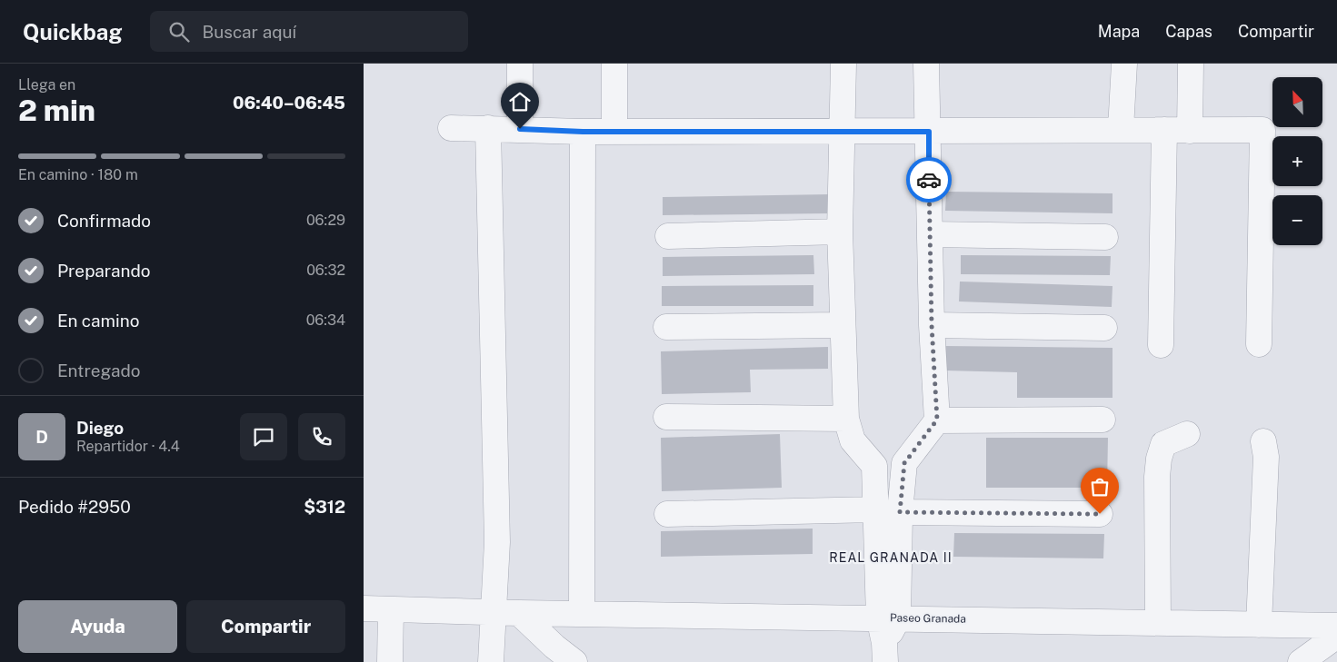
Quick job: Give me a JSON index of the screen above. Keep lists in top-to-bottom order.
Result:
{
  "streets": {
    "street": ["Paseo Granada"]
  },
  "districts": ["REAL GRANADA II"],
  "north": "top left",
  "page": {
    "header": "Quickbag",
    "search": "Buscar aquí",
    "nav": ["Mapa", "Capas", "Compartir"],
    "heading": ["2 min", "Llega en", "06:40–06:45"],
    "panel": [
      "Diego",
      "Repartidor · 4.4",
      "Pedido #2950",
      "$312"
    ],
    "map_buttons": ["+", "−"],
    "bar": "En camino · 180 m",
    "list": [
      ["Confirmado", "06:29"],
      ["Preparando", "06:32"],
      ["En camino", "06:34"],
      "Entregado"
    ],
    "round": "D",
    "buttons": ["Ayuda", "Compartir"]
  }
}
